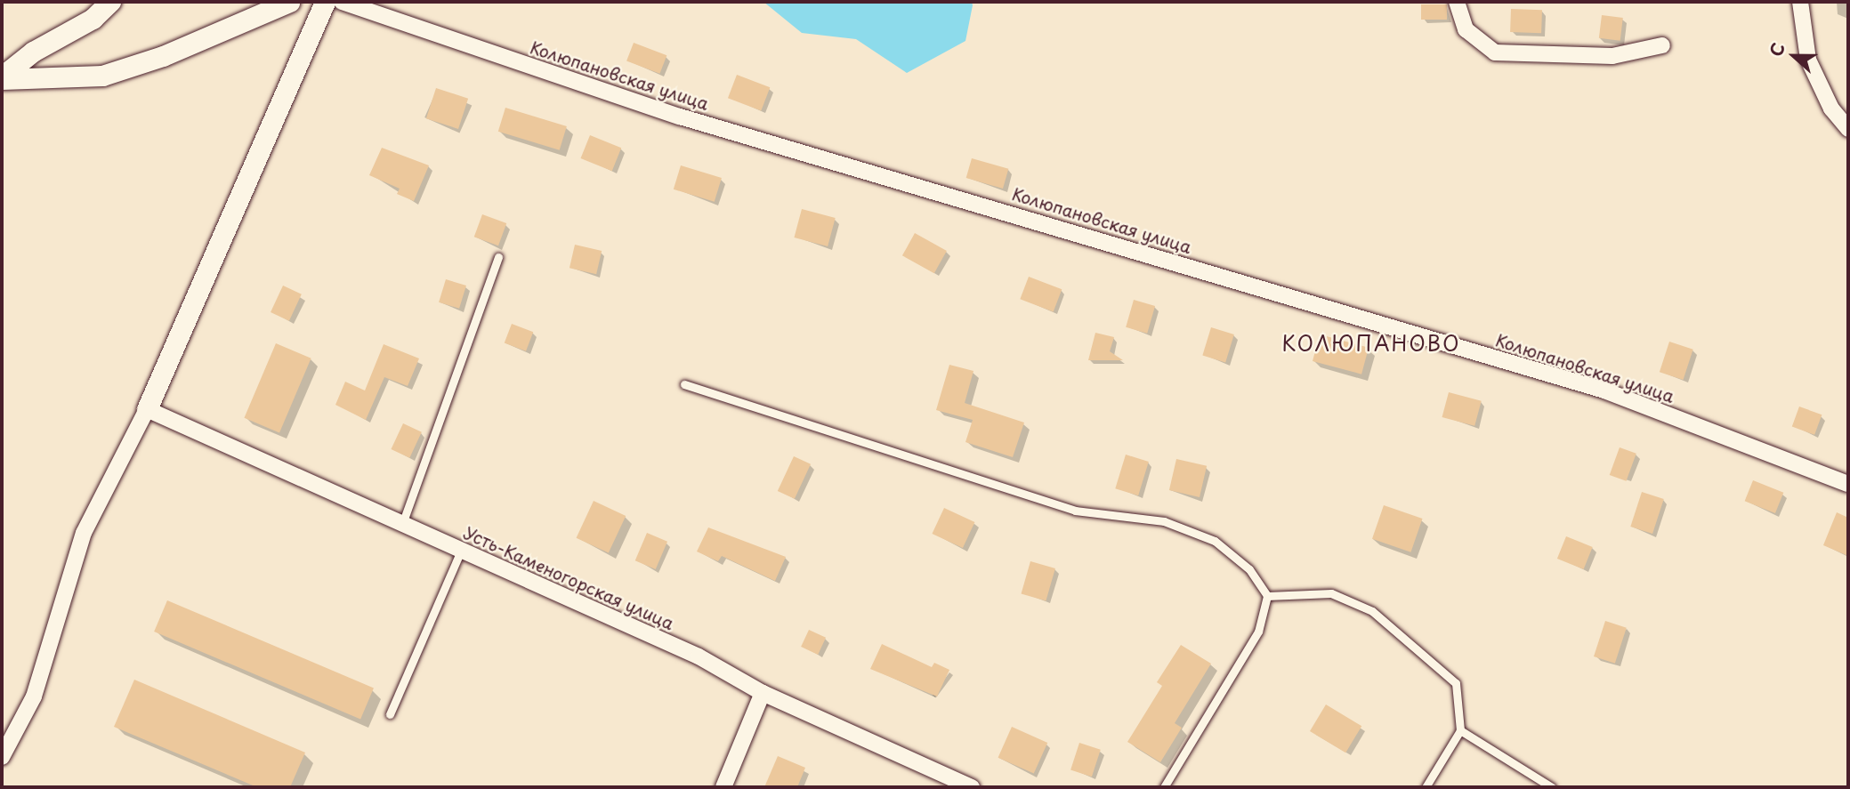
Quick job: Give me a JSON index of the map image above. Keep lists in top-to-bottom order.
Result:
{
  "streets": {
    "street": ["Колюпановская улица", "Усть-Каменогорская улица"]
  },
  "districts": ["КОЛЮПАНОВО"],
  "north": "left"
}
